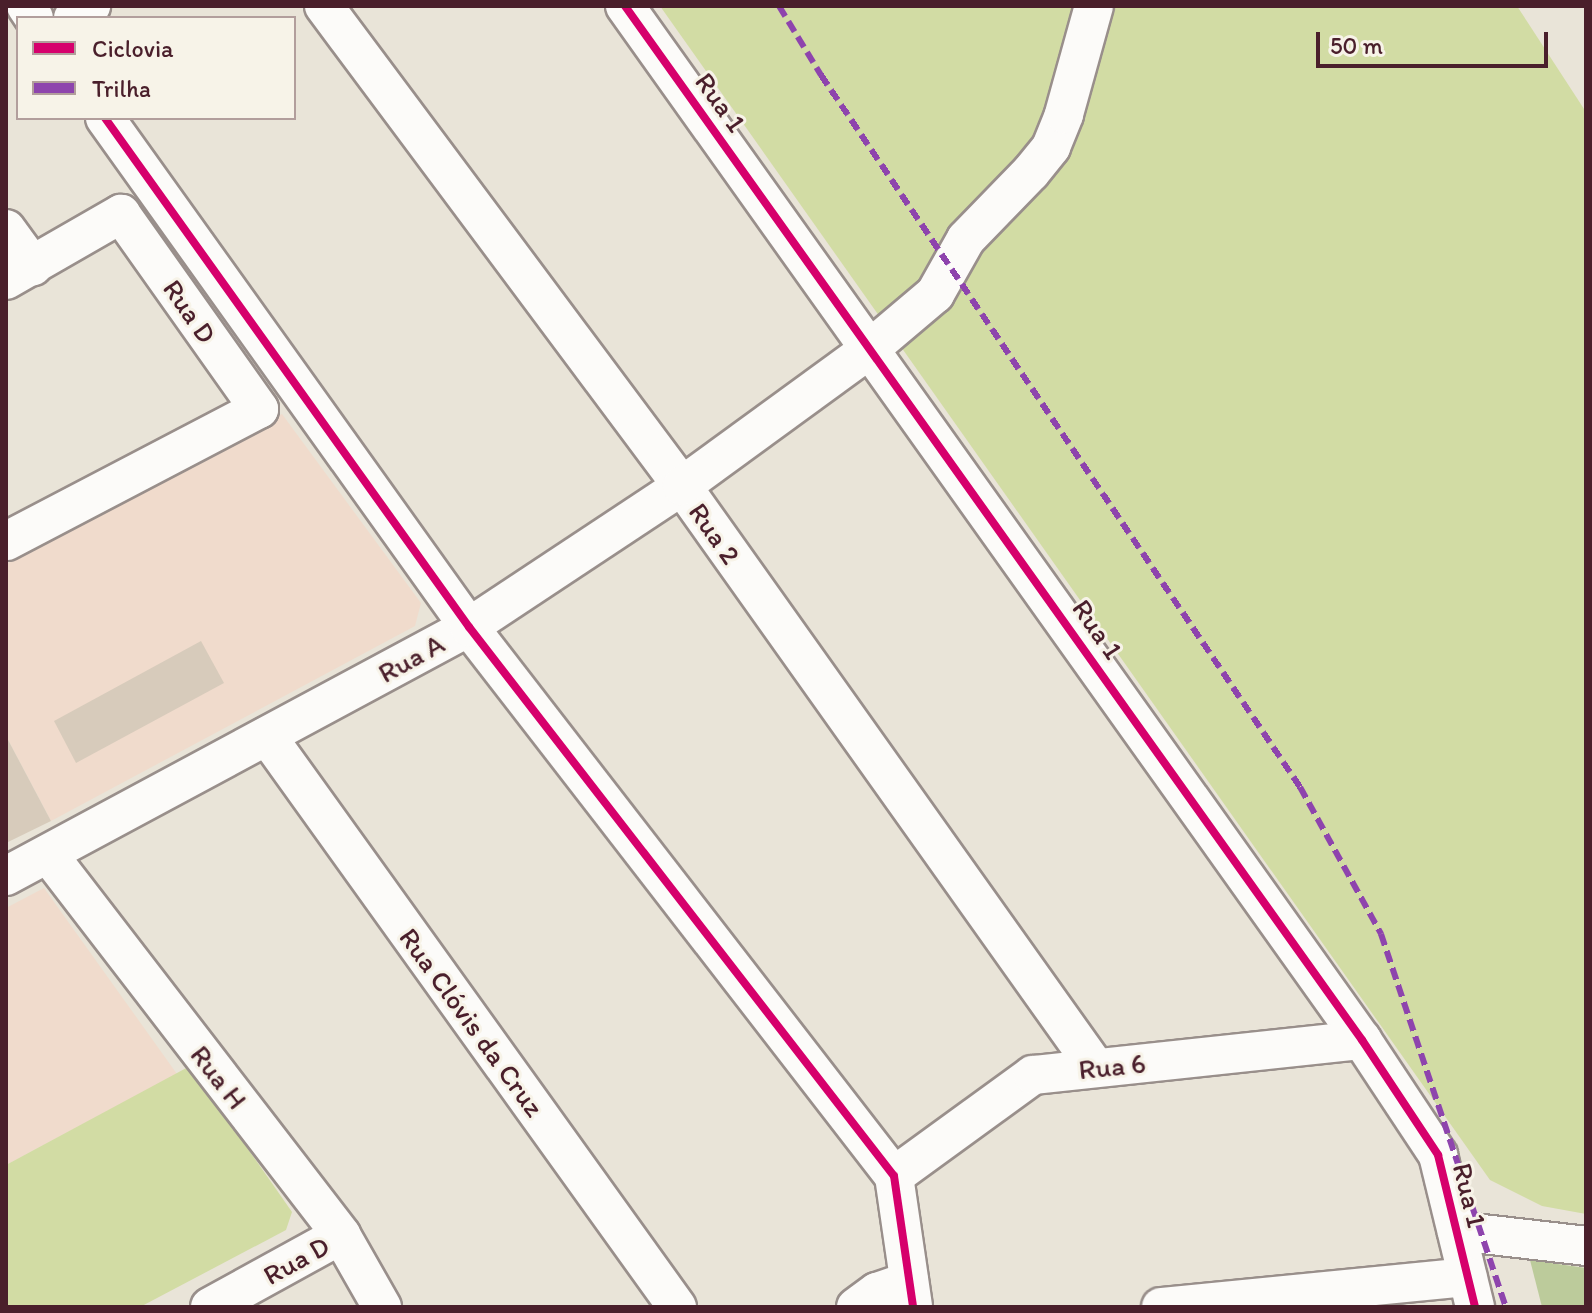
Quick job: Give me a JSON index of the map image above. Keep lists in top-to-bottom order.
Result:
{
  "streets": {
    "street": [
      "Rua 1",
      "Rua D",
      "Rua 2",
      "Rua A",
      "Rua Clóvis da Cruz",
      "Rua 6",
      "Rua H"
    ]
  },
  "crossings": [
    ["Rua 1", "Rua A"],
    ["Rua 1", "Rua 6"],
    ["Rua D", "Rua H"],
    ["Rua 2", "Rua A"],
    ["Rua 2", "Rua 6"],
    ["Rua A", "Rua Clóvis da Cruz"],
    ["Rua A", "Rua H"]
  ],
  "legend": ["Ciclovia", "Trilha"],
  "scale_bar": "50 m"
}
